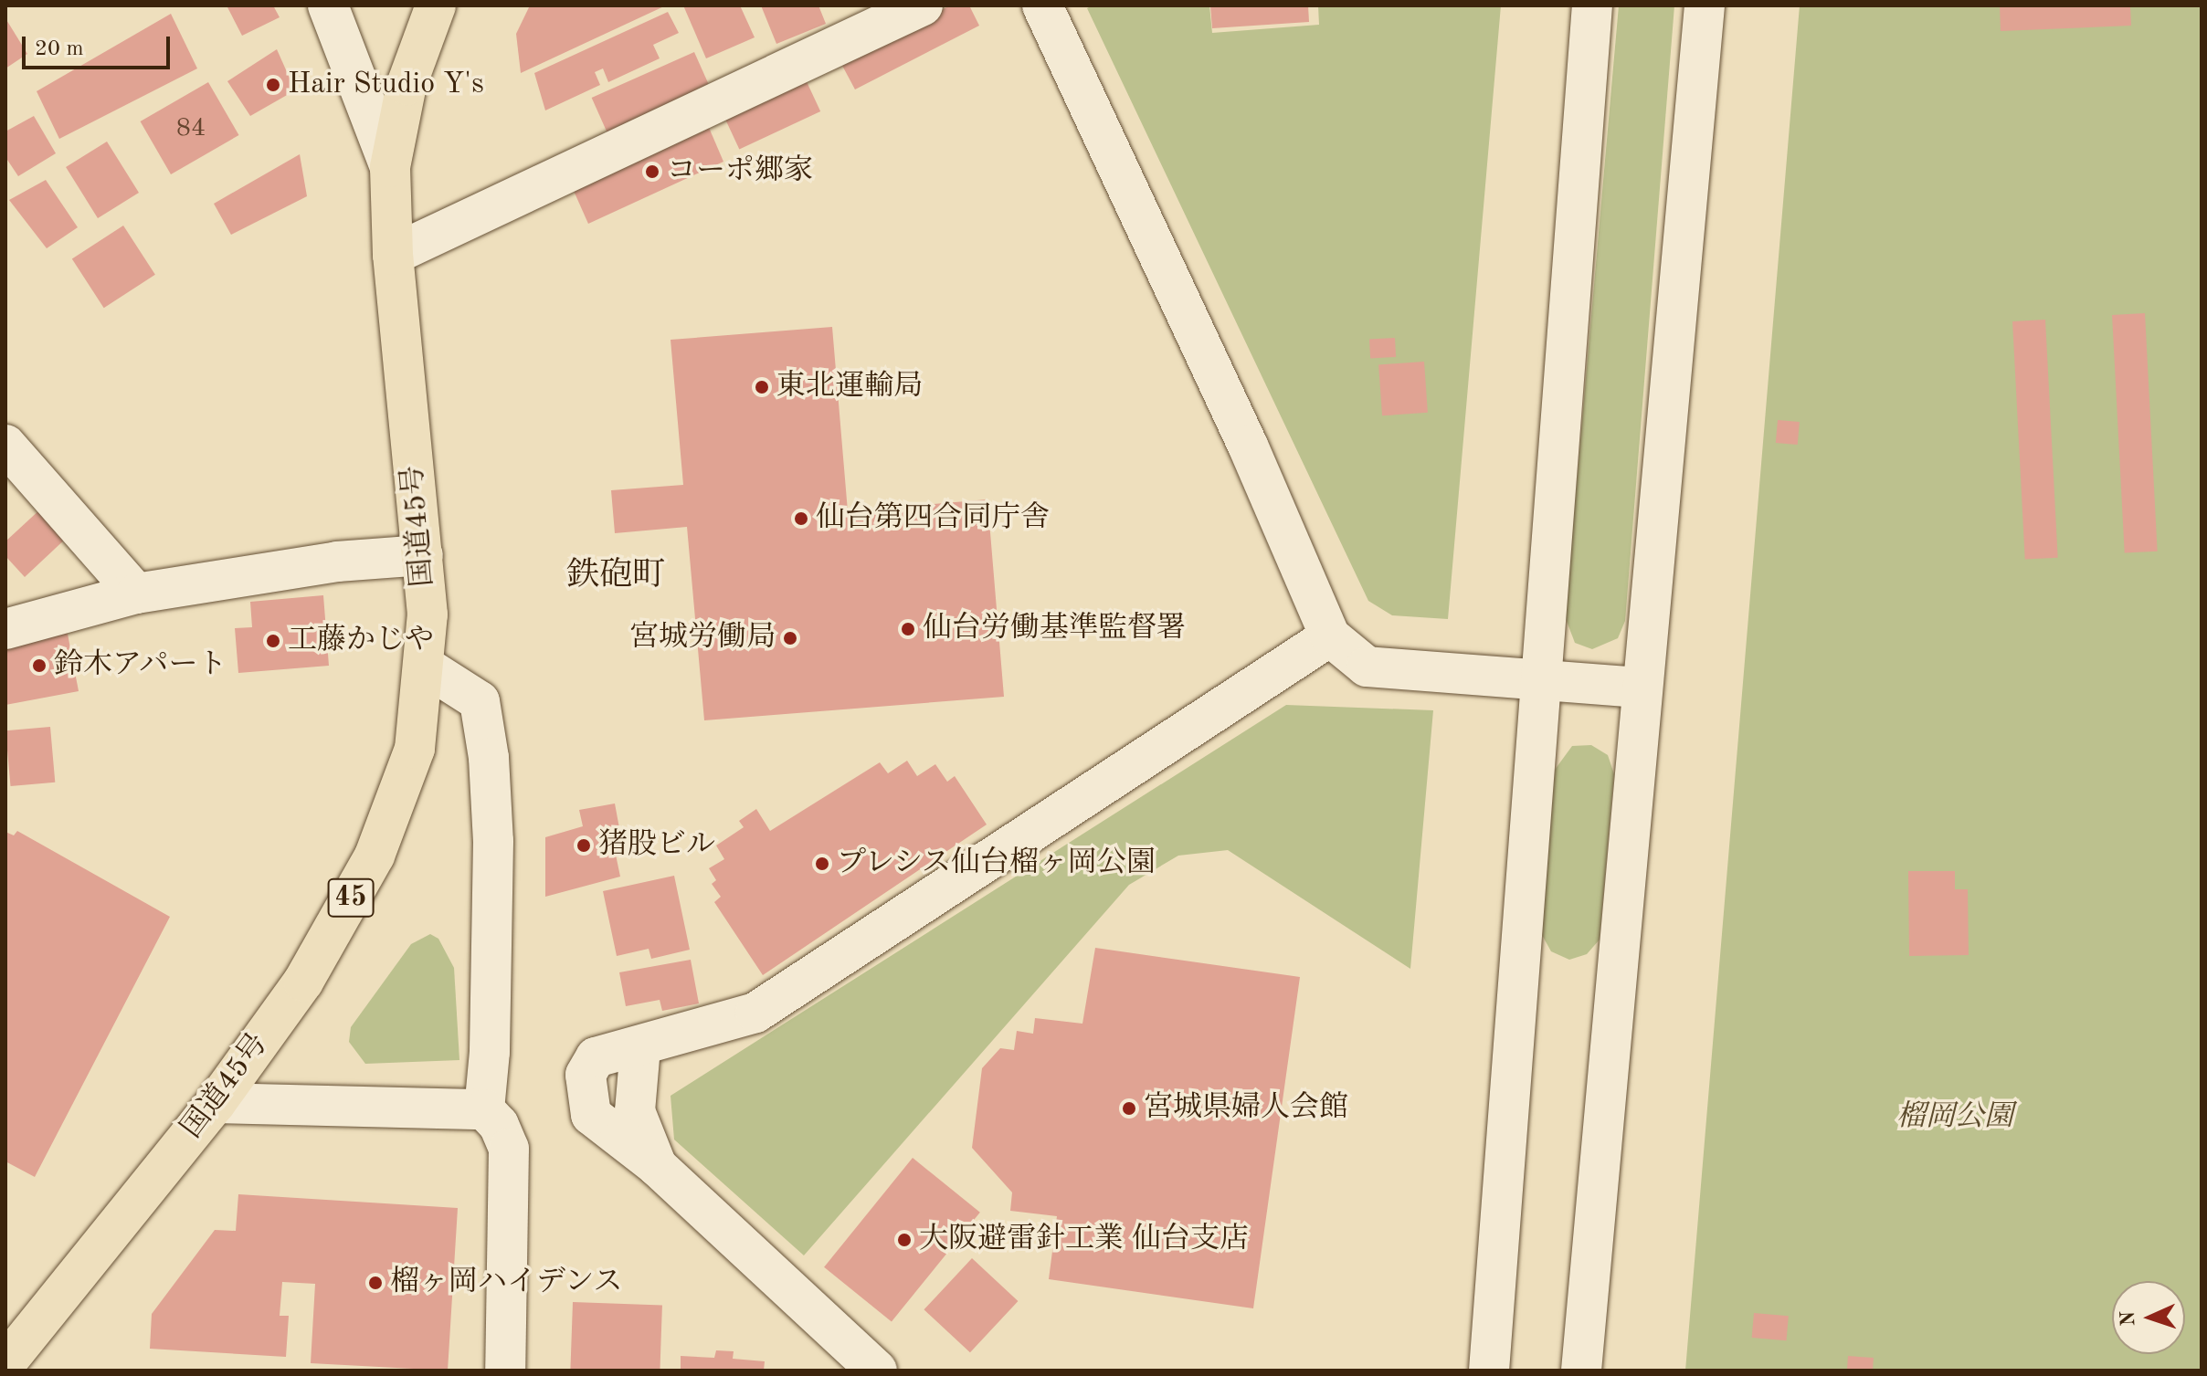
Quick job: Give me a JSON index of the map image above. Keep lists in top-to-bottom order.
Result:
{
  "streets": {
    "highway": ["国道45号", "45"]
  },
  "districts": ["鉄砲町"],
  "parks": ["榴岡公園"],
  "places": [
    "Hair Studio Y's",
    "コーポ郷家",
    "東北運輸局",
    "仙台第四合同庁舎",
    "仙台労働基準監督署",
    "宮城労働局",
    "工藤かじや",
    "鈴木アパート",
    "猪股ビル",
    "プレシス仙台榴ヶ岡公園",
    "宮城県婦人会館",
    "大阪避雷針工業 仙台支店",
    "榴ヶ岡ハイデンス"
  ],
  "house_numbers": ["84"],
  "scale_bar": "20 m",
  "north": "left"
}
